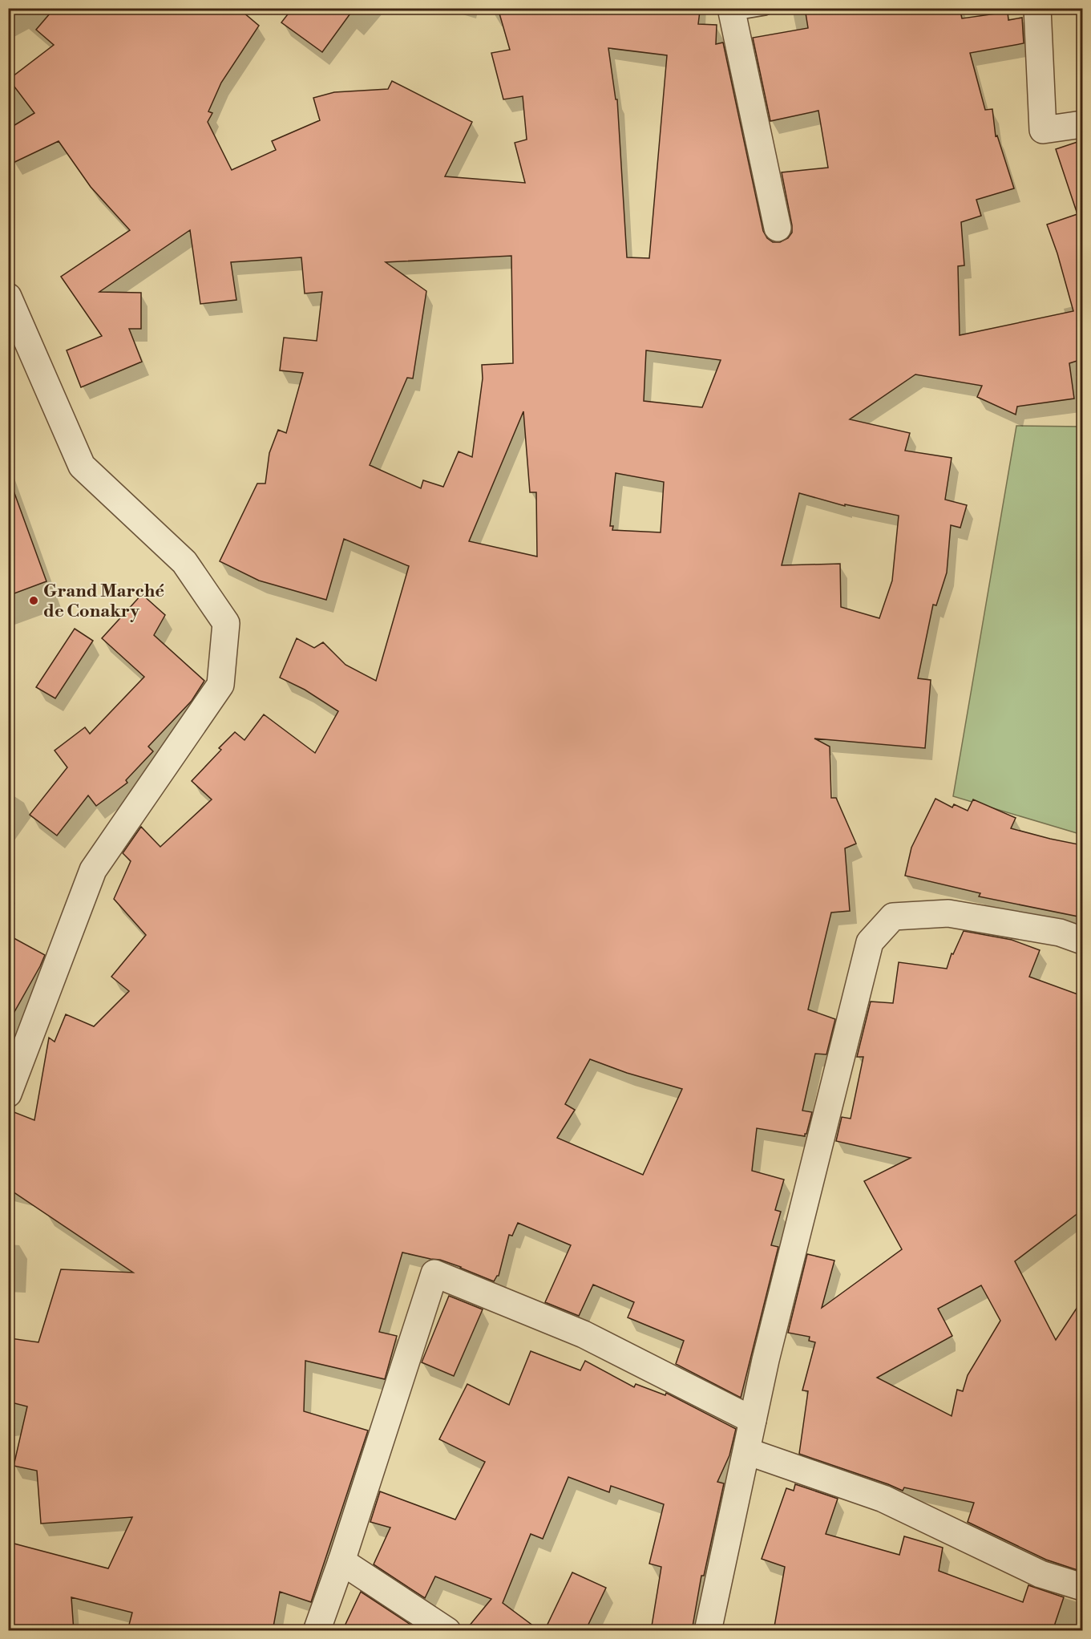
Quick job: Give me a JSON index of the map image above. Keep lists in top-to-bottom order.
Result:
{
  "places": ["Grand Marché de Conakry"]
}
